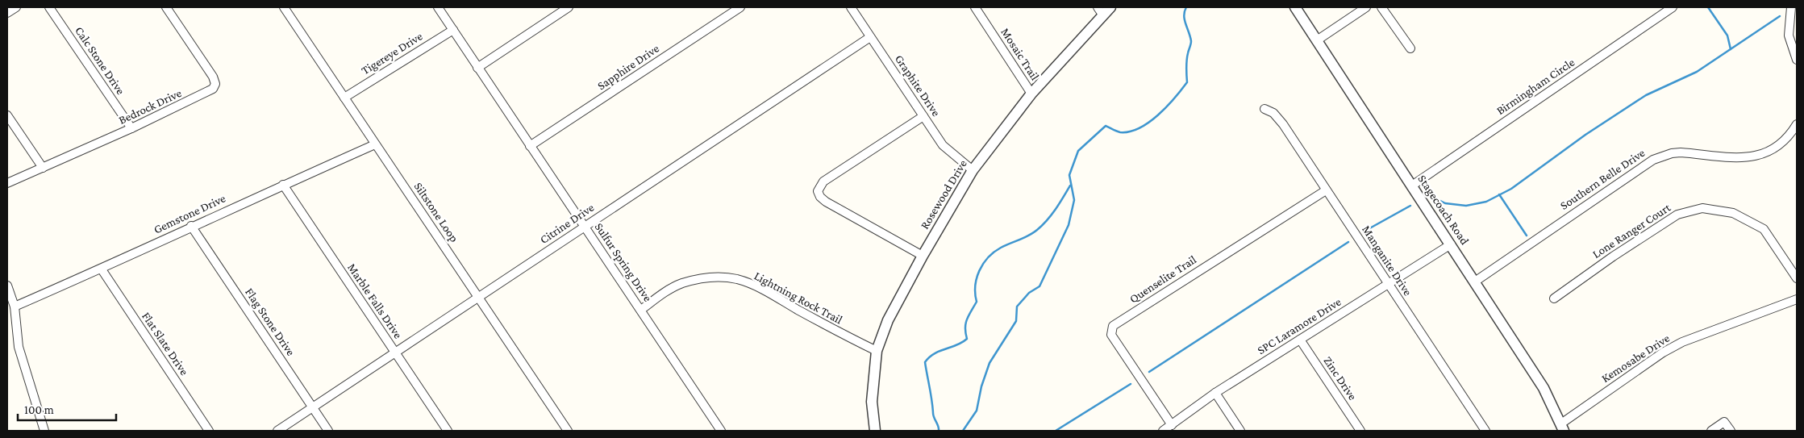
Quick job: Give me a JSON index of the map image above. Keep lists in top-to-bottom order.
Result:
{
  "streets": {
    "street": [
      "Tigereye Drive",
      "Mosaic Trail",
      "Calc Stone Drive",
      "Sapphire Drive",
      "Graphite Drive",
      "Birmingham Circle",
      "Bedrock Drive",
      "Southern Belle Drive",
      "Rosewood Drive",
      "Stagecoach Road",
      "Siltstone Loop",
      "Gemstone Drive",
      "Citrine Drive",
      "Lone Ranger Court",
      "Manganite Drive",
      "Sulfur Spring Drive",
      "Quenselite Trail",
      "Lightning Rock Trail",
      "Marble Falls Drive",
      "Flag Stone Drive",
      "SPC Laramore Drive",
      "Flat Slate Drive",
      "Kemosabe Drive",
      "Zinc Drive"
    ]
  },
  "crossings": [
    ["Tigereye Drive", "Siltstone Loop"],
    ["Tigereye Drive", "Sulfur Spring Drive"],
    ["Mosaic Trail", "Rosewood Drive"],
    ["Calc Stone Drive", "Bedrock Drive"],
    ["Sapphire Drive", "Sulfur Spring Drive"],
    ["Graphite Drive", "Rosewood Drive"],
    ["Graphite Drive", "Citrine Drive"],
    ["Birmingham Circle", "Stagecoach Road"],
    ["Southern Belle Drive", "Stagecoach Road"],
    ["Rosewood Drive", "Lightning Rock Trail"],
    ["Stagecoach Road", "SPC Laramore Drive"],
    ["Stagecoach Road", "Kemosabe Drive"],
    ["Siltstone Loop", "Gemstone Drive"],
    ["Siltstone Loop", "Citrine Drive"],
    ["Gemstone Drive", "Marble Falls Drive"],
    ["Gemstone Drive", "Flag Stone Drive"],
    ["Gemstone Drive", "Flat Slate Drive"],
    ["Citrine Drive", "Sulfur Spring Drive"],
    ["Citrine Drive", "Marble Falls Drive"],
    ["Citrine Drive", "Flag Stone Drive"],
    ["Manganite Drive", "Quenselite Trail"],
    ["Manganite Drive", "SPC Laramore Drive"],
    ["Sulfur Spring Drive", "Lightning Rock Trail"],
    ["Quenselite Trail", "SPC Laramore Drive"],
    ["SPC Laramore Drive", "Zinc Drive"]
  ],
  "scale_bar": "100 m"
}
